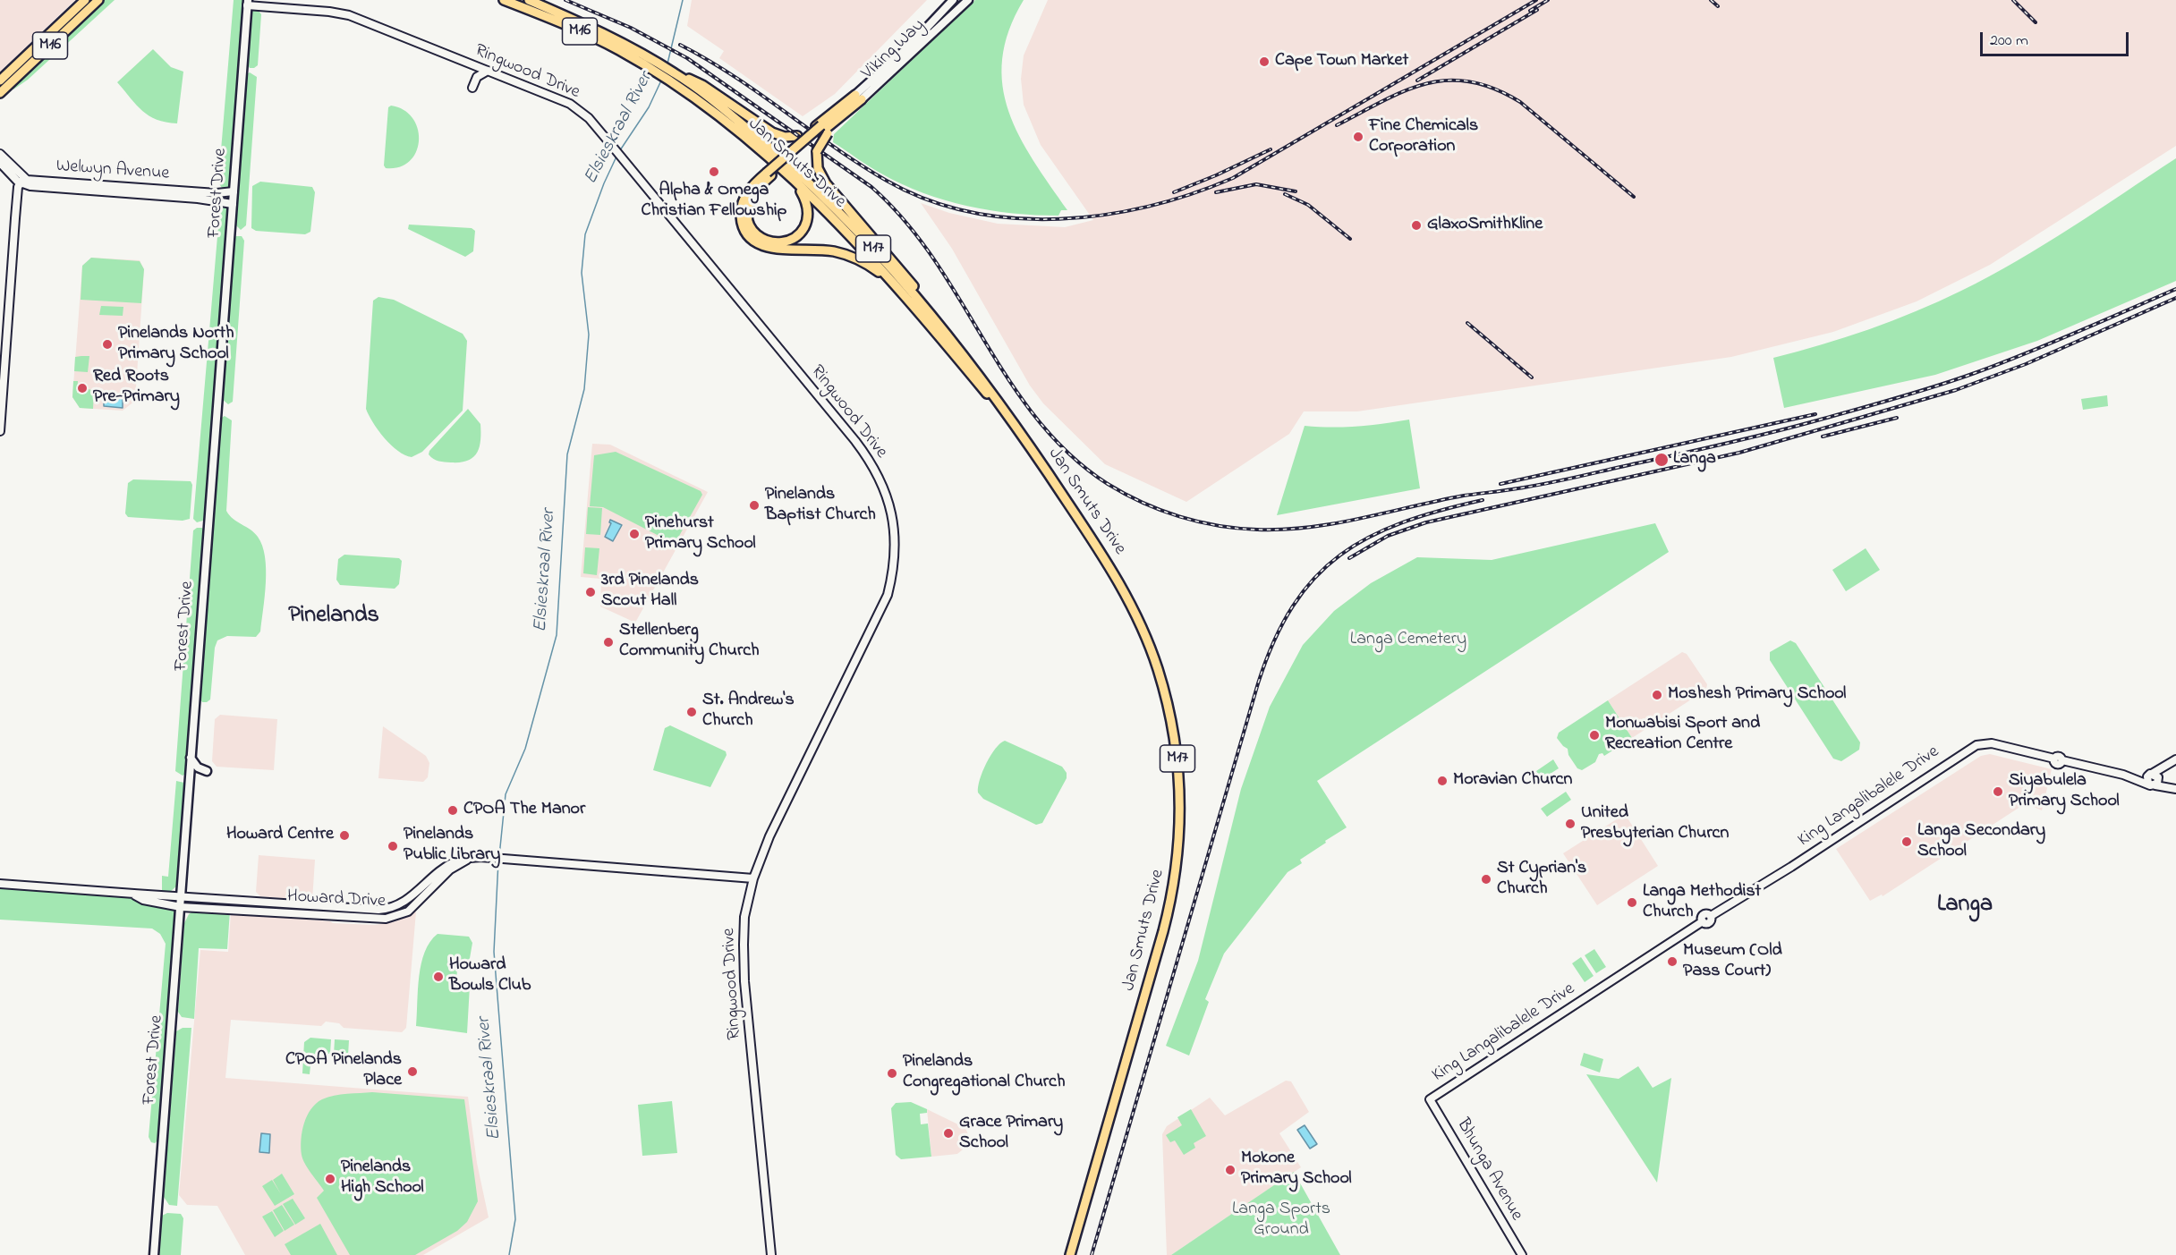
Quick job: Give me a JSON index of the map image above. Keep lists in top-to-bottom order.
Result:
{
  "streets": {
    "main road": [
      "M16",
      "Viking Way",
      "Jan Smuts Drive",
      "Forest Drive",
      "M17"
    ],
    "street": [
      "Ringwood Drive",
      "Welwyn Avenue",
      "King Langalibalele Drive",
      "Howard Drive",
      "Bhunga Avenue"
    ]
  },
  "crossings": [
    ["Ringwood Drive", "Forest Drive"],
    ["Ringwood Drive", "Howard Drive"],
    ["Welwyn Avenue", "Forest Drive"],
    ["Forest Drive", "Howard Drive"],
    ["King Langalibalele Drive", "Bhunga Avenue"]
  ],
  "districts": ["Pinelands", "Langa"],
  "water": ["Elsieskraal River"],
  "parks": ["Langa Cemetery", "Langa Sports Ground"],
  "places": [
    "Cape Town Market",
    "Fine Chemicals Corporation",
    "Alpha & Omega Christian Fellowship",
    "GlaxoSmithKline",
    "Pinelands North Primary School",
    "Red Roots Pre-Primary",
    "Langa",
    "Pinelands Baptist Church",
    "Pinehurst Primary School",
    "3rd Pinelands Scout Hall",
    "Stellenberg Community Church",
    "Moshesh Primary School",
    "St. Andrew's Church",
    "Monwabisi Sport and Recreation Centre",
    "Moravian Churcn",
    "Siyabulela Primary School",
    "CPOA The Manor",
    "United Presbyterian Churcn",
    "Howard Centre",
    "Langa Secondary School",
    "Pinelands Public Library",
    "St Cyprian's Church",
    "Langa Methodist Church",
    "Museum (Old Pass Court)",
    "Howard Bowls Club",
    "CPOA Pinelands Place",
    "Pinelands Congregational Church",
    "Grace Primary School",
    "Mokone Primary School",
    "Pinelands High School"
  ],
  "scale_bar": "200 m"
}
